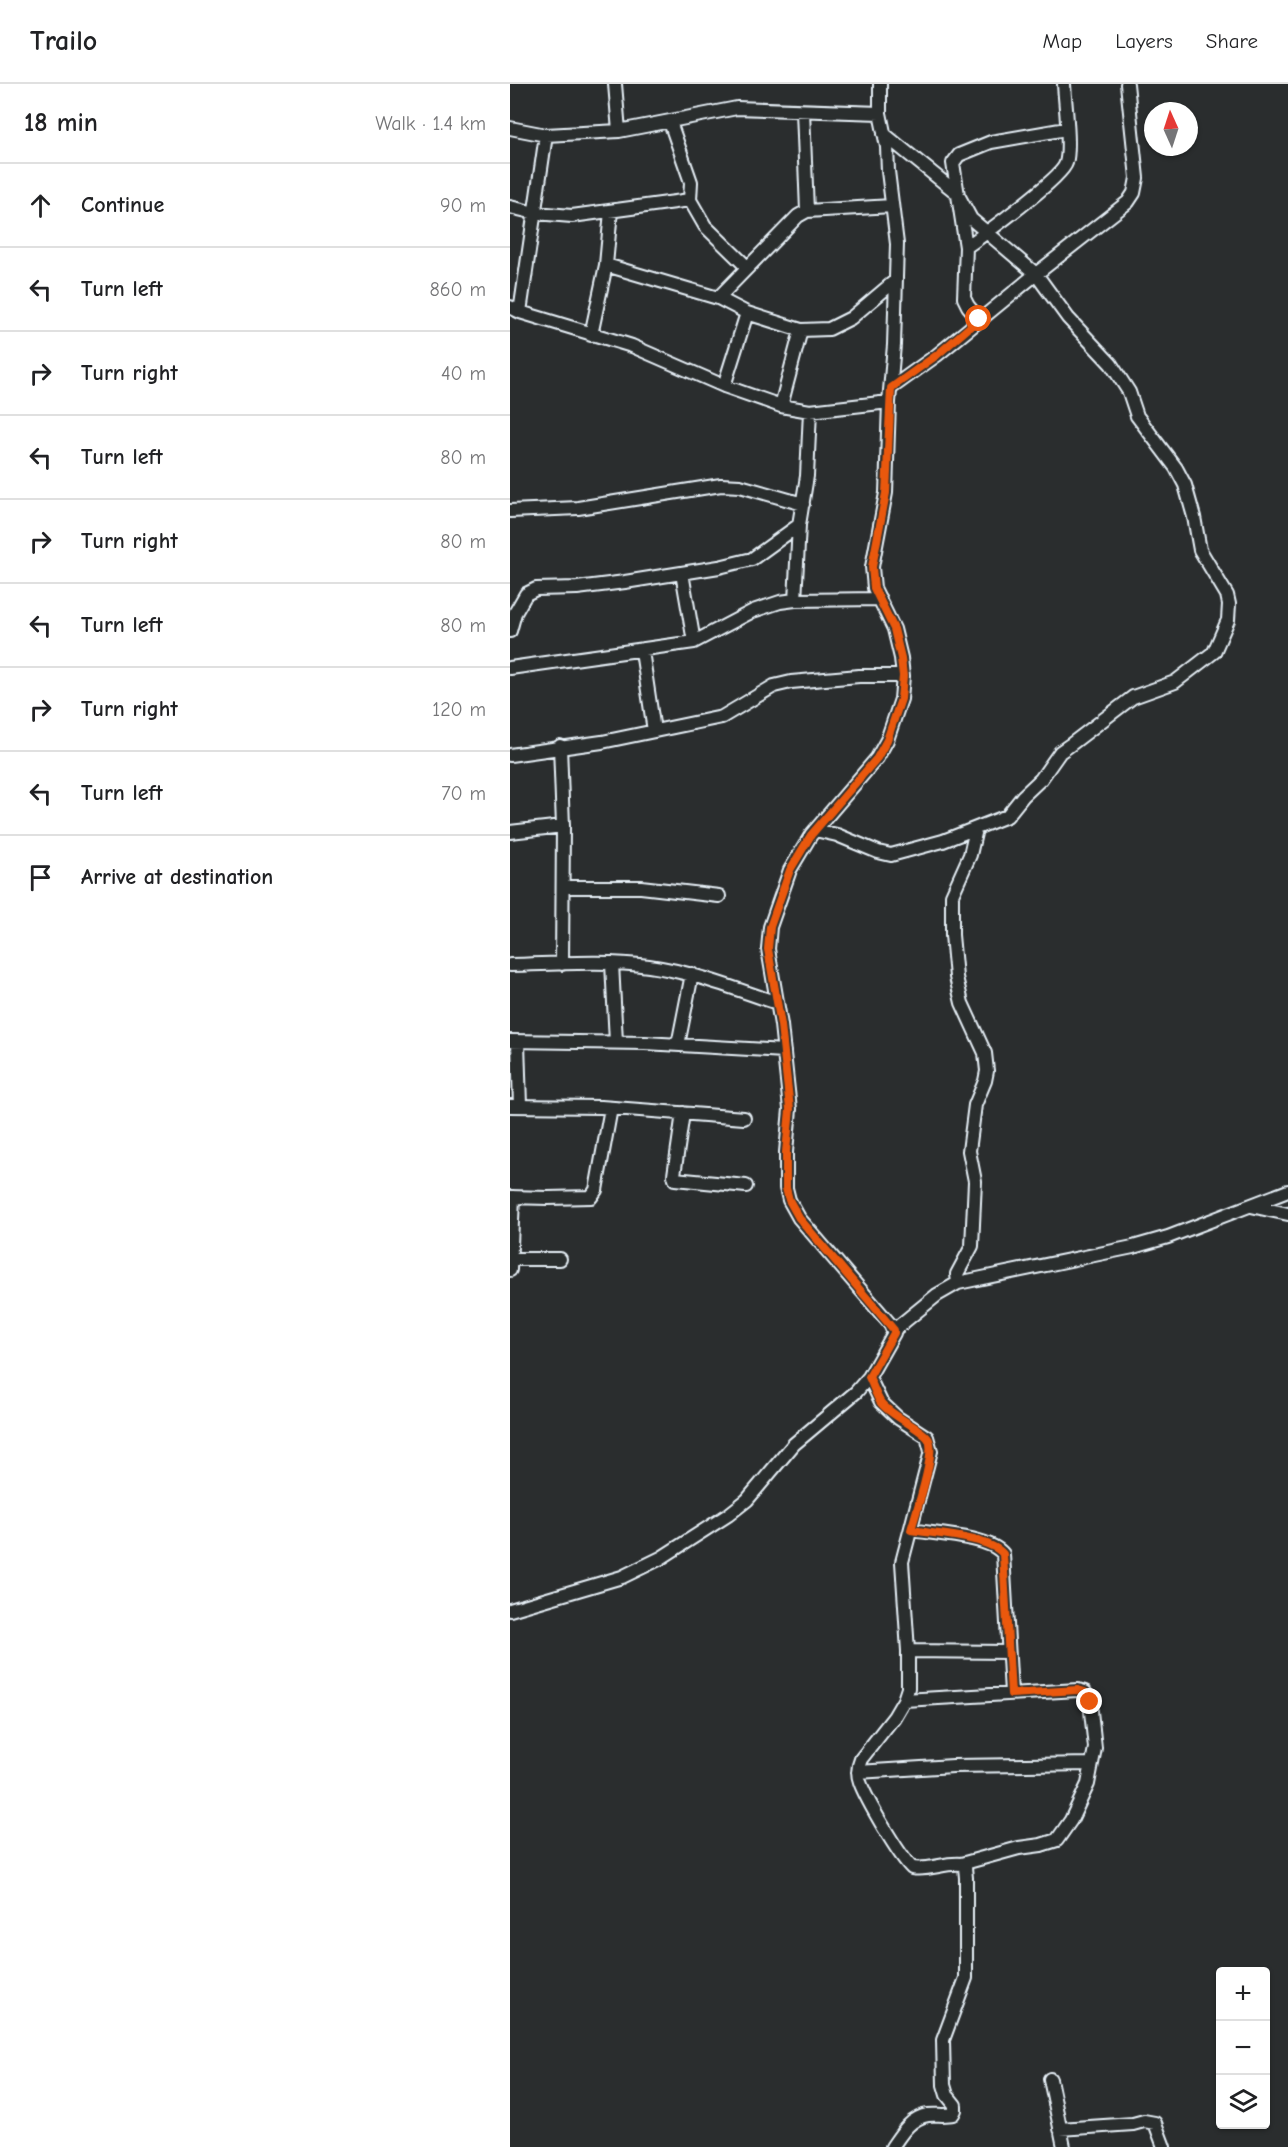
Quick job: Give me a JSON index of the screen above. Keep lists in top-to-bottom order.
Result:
{
  "north": "top",
  "page": {
    "header": "Trailo",
    "nav": ["Map", "Layers", "Share"],
    "heading": ["18 min", "Walk · 1.4 km"],
    "list": [
      ["Continue", "90 m"],
      ["Turn left", "860 m"],
      ["Turn right", "40 m"],
      ["Turn left", "80 m"],
      ["Turn right", "80 m"],
      ["Turn left", "80 m"],
      ["Turn right", "120 m"],
      ["Turn left", "70 m"],
      "Arrive at destination"
    ],
    "map_buttons": ["+", "−"]
  }
}
